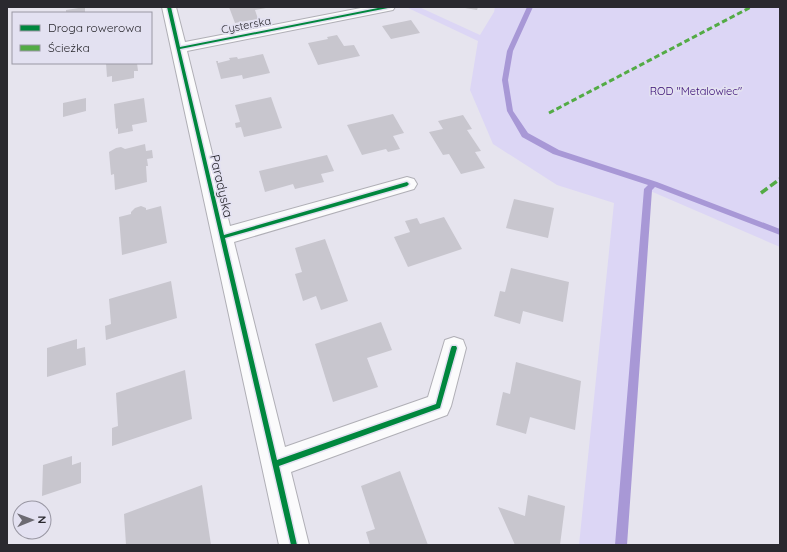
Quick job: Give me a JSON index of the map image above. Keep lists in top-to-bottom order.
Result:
{
  "streets": {
    "street": ["Cysterska", "Paradyska"]
  },
  "crossings": [
    ["Cysterska", "Paradyska"]
  ],
  "parks": ["ROD \"Metalowiec\""],
  "legend": ["Droga rowerowa", "Ścieżka"],
  "north": "right"
}
